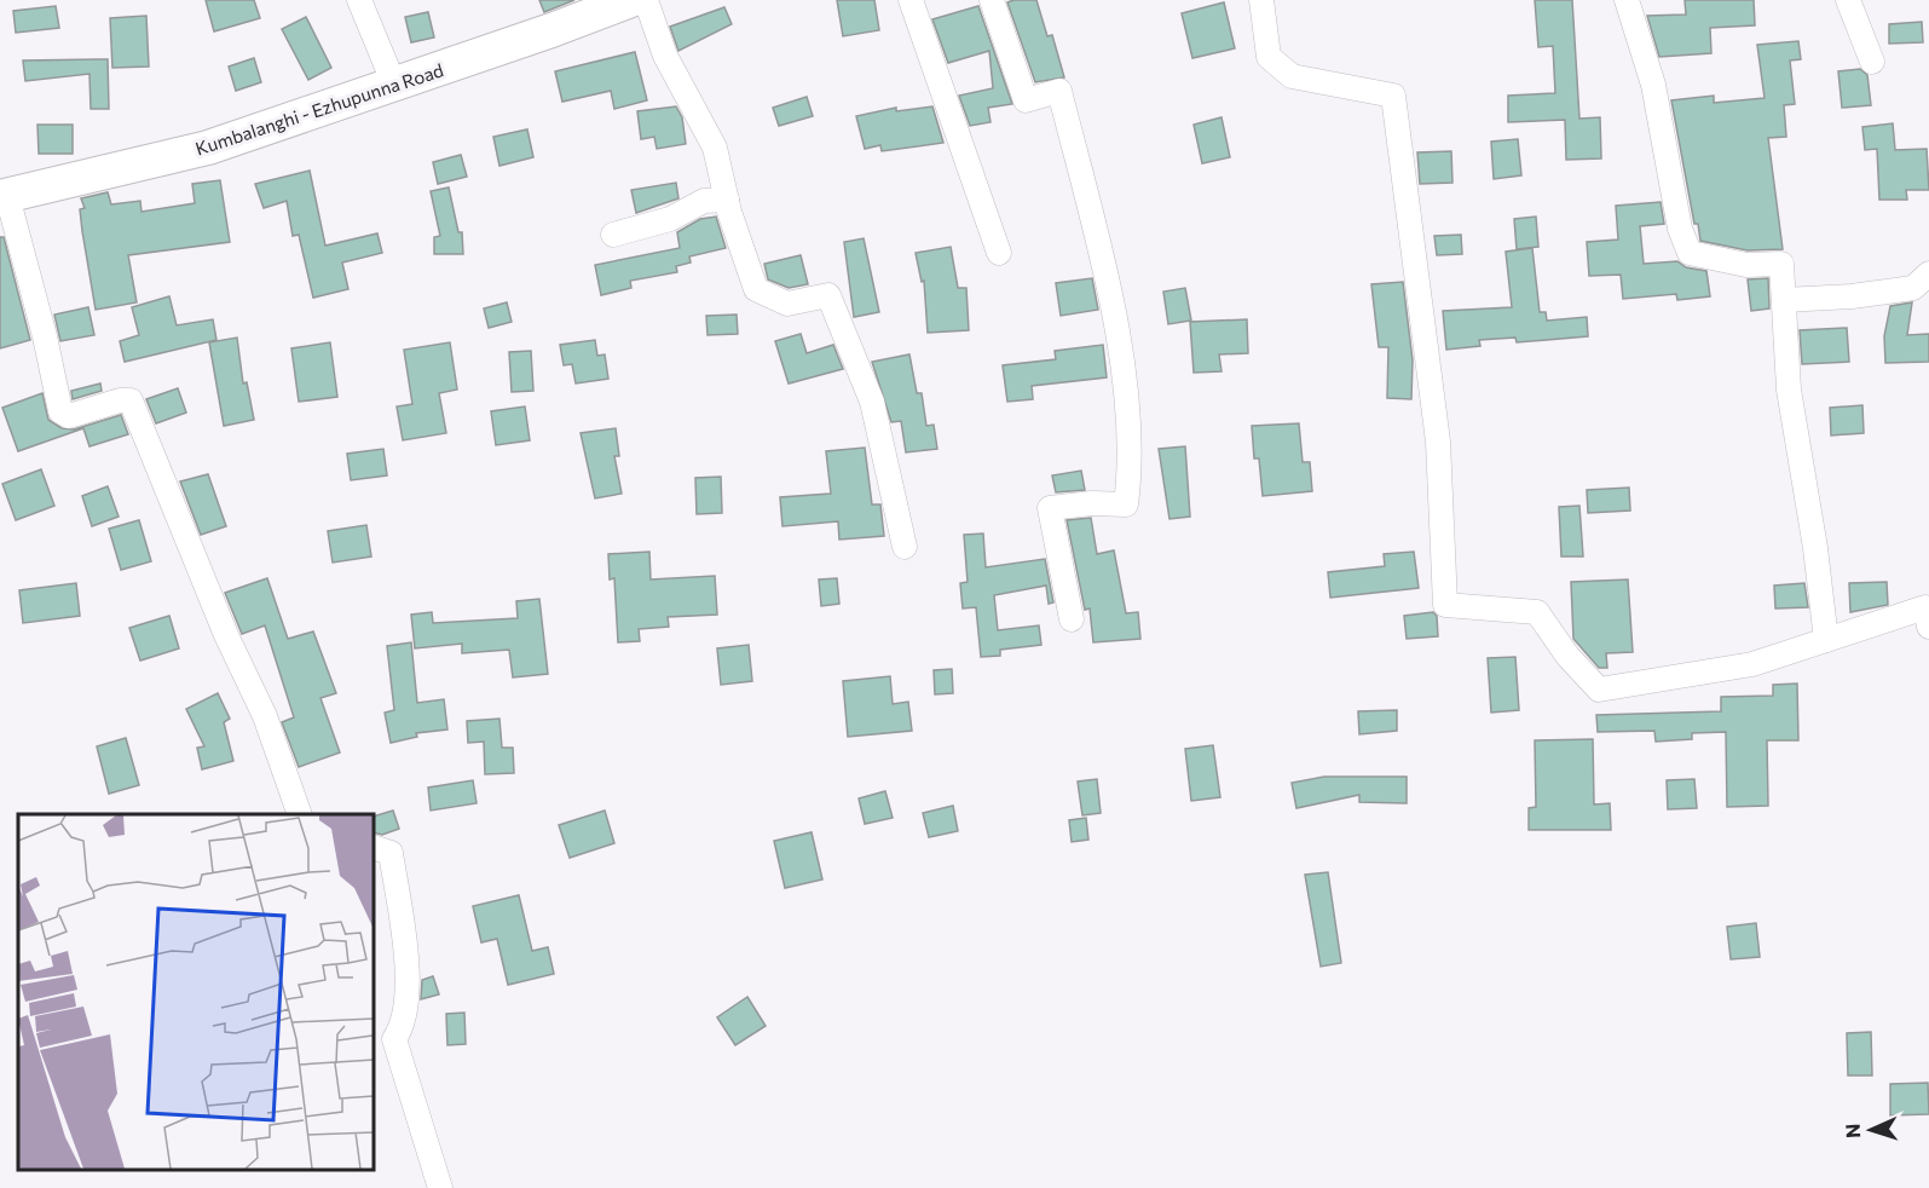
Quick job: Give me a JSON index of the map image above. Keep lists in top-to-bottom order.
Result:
{
  "streets": {
    "main road": ["Kumbalanghi - Ezhupunna Road"]
  },
  "north": "left"
}
